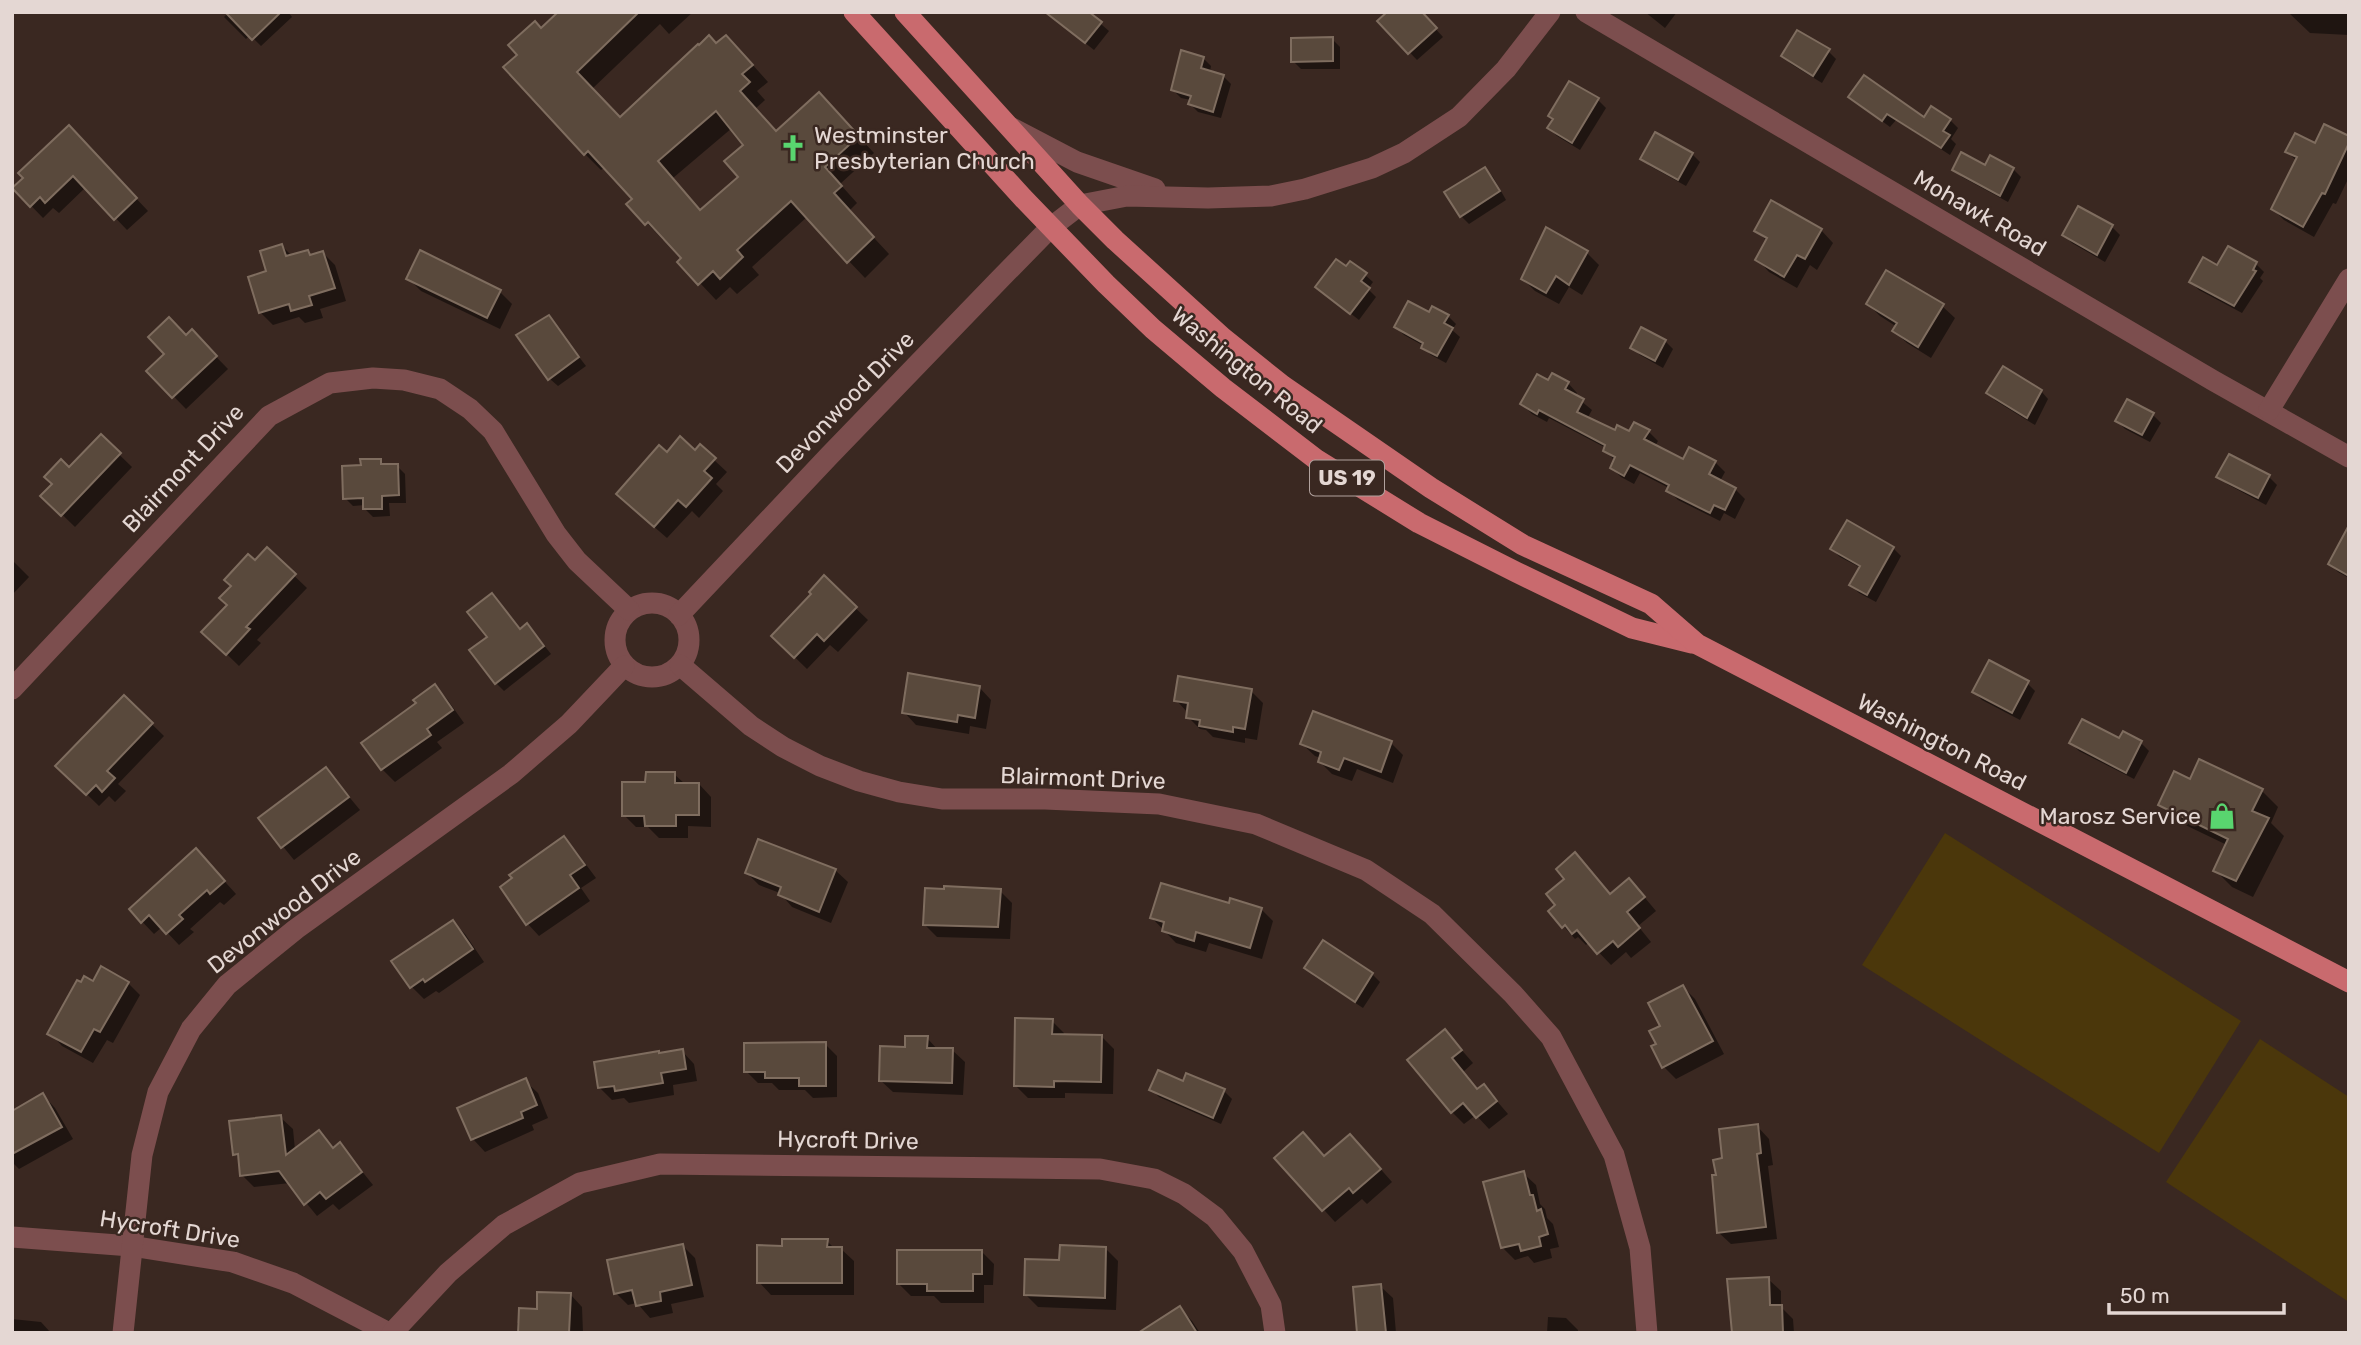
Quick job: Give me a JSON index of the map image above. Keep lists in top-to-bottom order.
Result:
{
  "streets": {
    "main road": ["Washington Road", "US 19"],
    "street": [
      "Mohawk Road",
      "Devonwood Drive",
      "Blairmont Drive",
      "Hycroft Drive"
    ]
  },
  "crossings": [
    ["Washington Road", "Devonwood Drive"],
    ["Devonwood Drive", "Blairmont Drive"],
    ["Devonwood Drive", "Hycroft Drive"]
  ],
  "places": {
    "church": ["Westminster Presbyterian Church"],
    "shop": ["Marosz Service"]
  },
  "scale_bar": "50 m"
}
